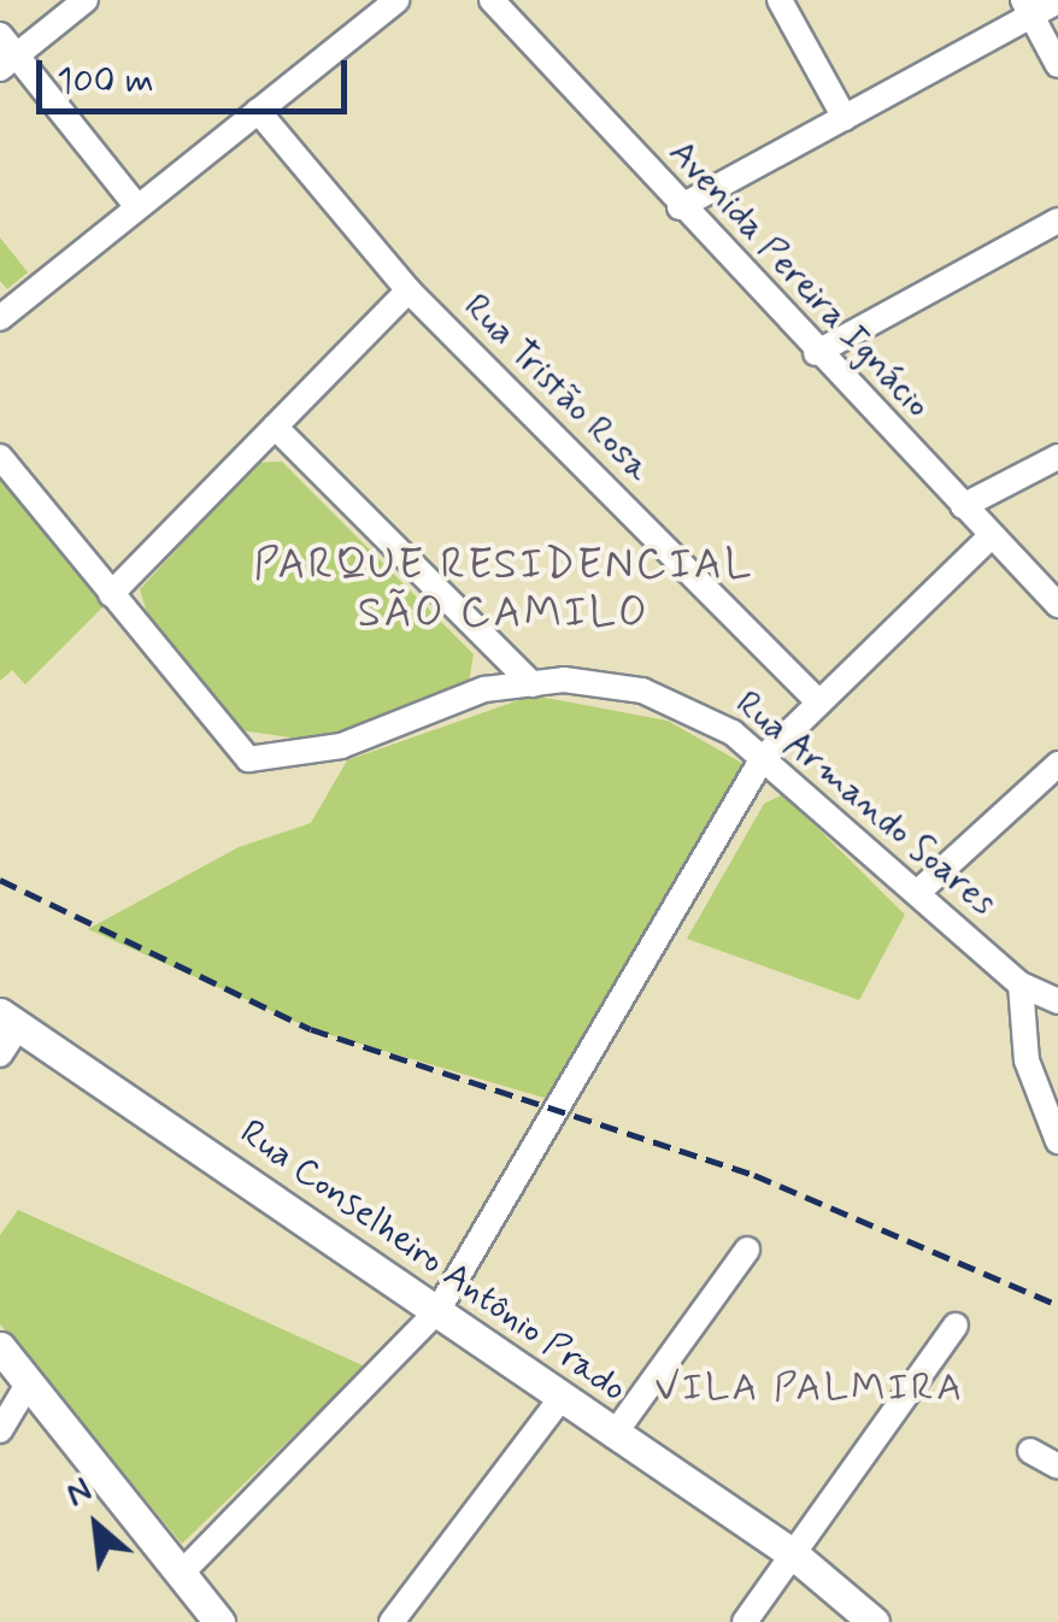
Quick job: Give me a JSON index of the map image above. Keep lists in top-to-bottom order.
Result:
{
  "streets": {
    "main road": ["Rua Conselheiro Antônio Prado"],
    "street": ["Avenida Pereira Ignácio", "Rua Tristão Rosa", "Rua Armando Soares"]
  },
  "districts": ["PARQUE RESIDENCIAL SÃO CAMILO", "VILA PALMIRA"],
  "scale_bar": "100 m",
  "north": "top left"
}
